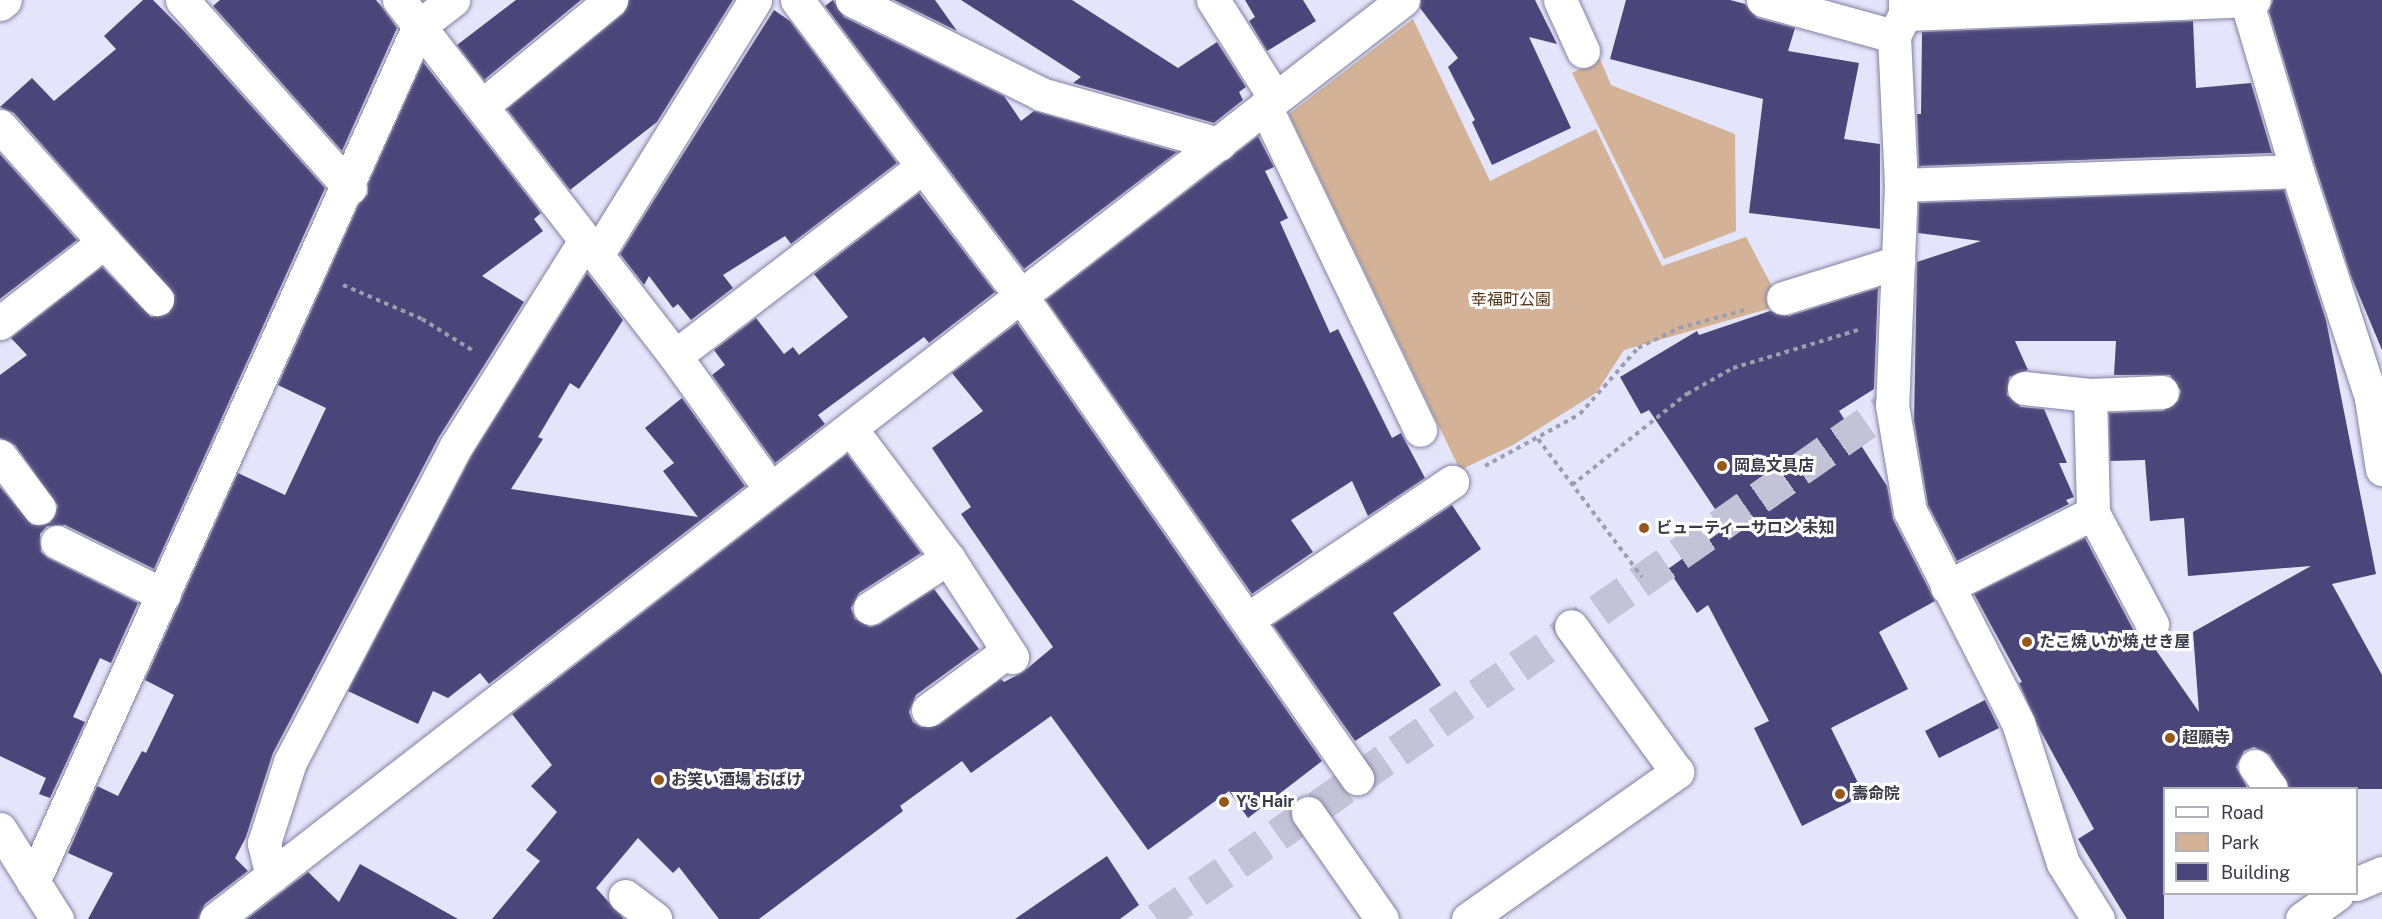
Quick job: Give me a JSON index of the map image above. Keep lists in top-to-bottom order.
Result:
{
  "parks": ["幸福町公園"],
  "places": [
    "岡島文具店",
    "ビューティーサロン 未知",
    "たこ焼 いか焼 せき屋",
    "超願寺",
    "お笑い酒場 おばけ",
    "壽命院",
    "Y's Hair"
  ],
  "legend": ["Road", "Park", "Building"]
}
